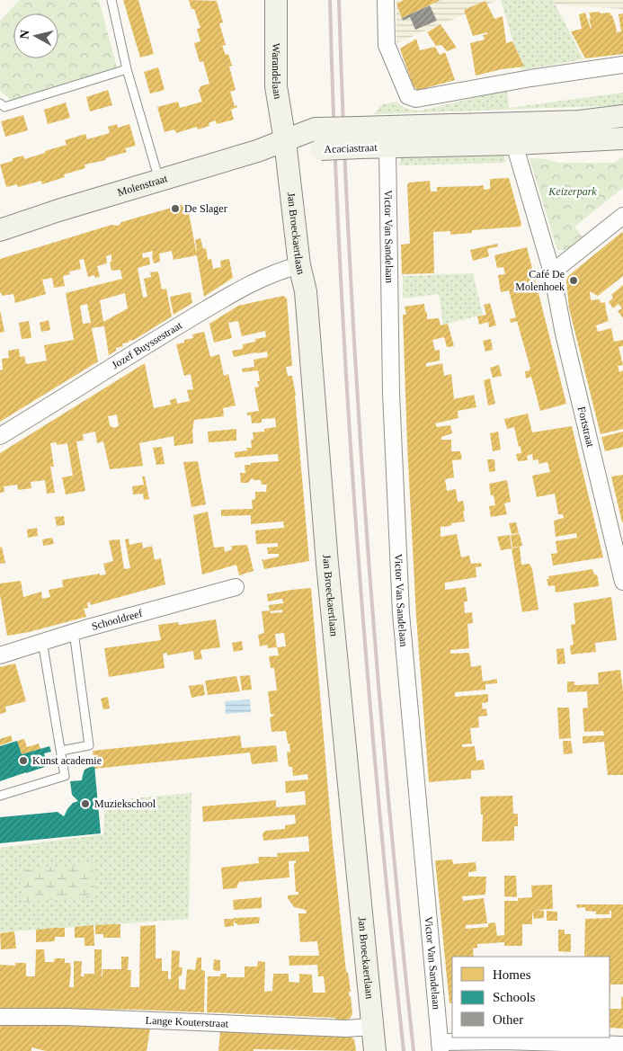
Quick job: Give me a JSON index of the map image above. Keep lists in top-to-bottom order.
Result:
{
  "streets": {
    "main road": [
      "Warandelaan",
      "Acaciastraat",
      "Molenstraat",
      "Jan Broeckaertlaan"
    ],
    "street": [
      "Victor Van Sandelaan",
      "Jozef Buyssestraat",
      "Fortstraat",
      "Schooldreef",
      "Lange Kouterstraat"
    ]
  },
  "crossings": [
    ["Warandelaan", "Acaciastraat"],
    ["Warandelaan", "Molenstraat"],
    ["Warandelaan", "Jan Broeckaertlaan"],
    ["Acaciastraat", "Molenstraat"],
    ["Acaciastraat", "Jan Broeckaertlaan"],
    ["Acaciastraat", "Victor Van Sandelaan"],
    ["Acaciastraat", "Fortstraat"],
    ["Molenstraat", "Jan Broeckaertlaan"],
    ["Jan Broeckaertlaan", "Jozef Buyssestraat"],
    ["Jan Broeckaertlaan", "Lange Kouterstraat"]
  ],
  "parks": ["Keizerpark"],
  "places": [
    "De Slager",
    "Café De Molenhoek",
    "Kunst academie",
    "Muziekschool"
  ],
  "legend": ["Homes", "Schools", "Other"],
  "north": "left"
}
